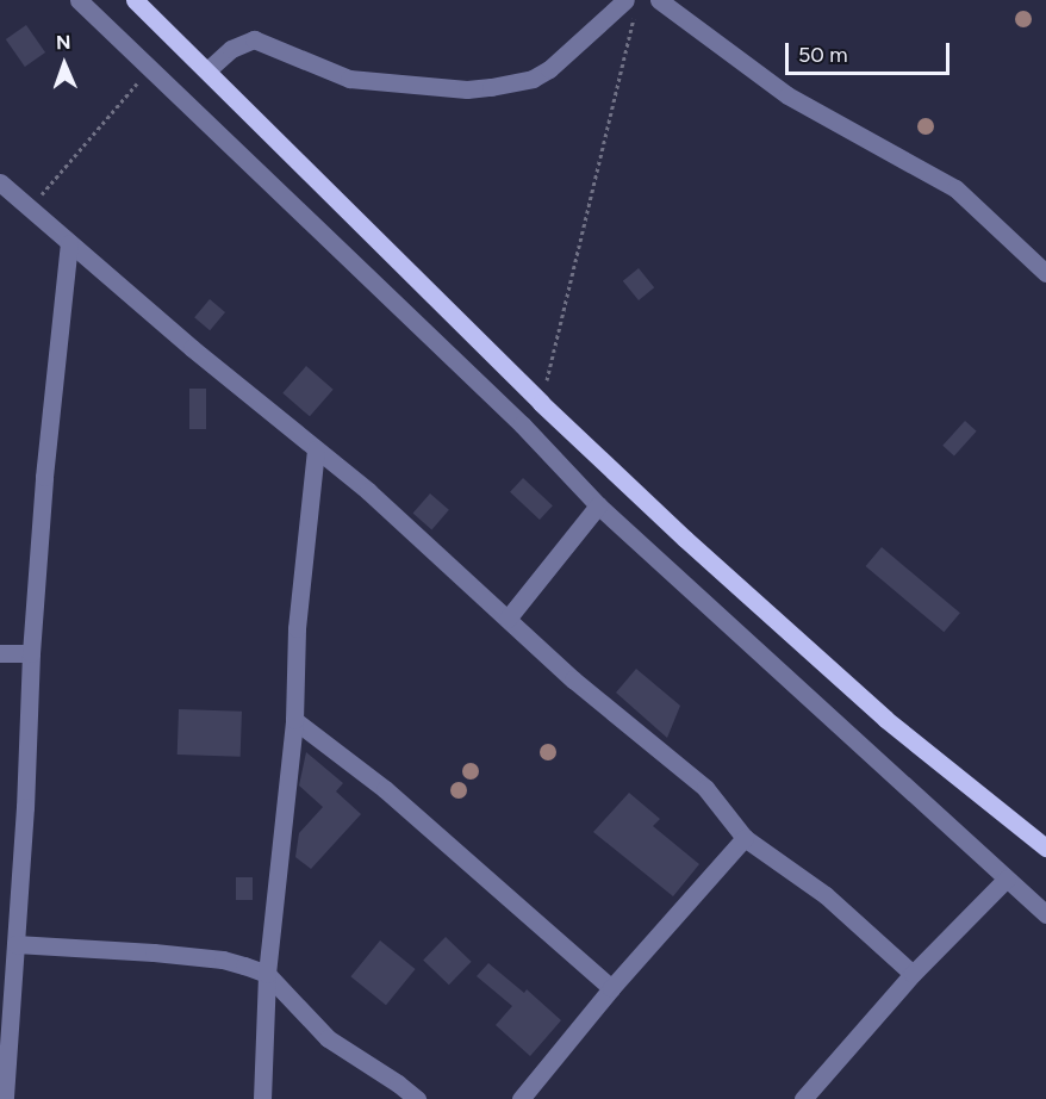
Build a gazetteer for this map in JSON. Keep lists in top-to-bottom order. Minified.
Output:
{"scale_bar":"50 m","north":"top"}
